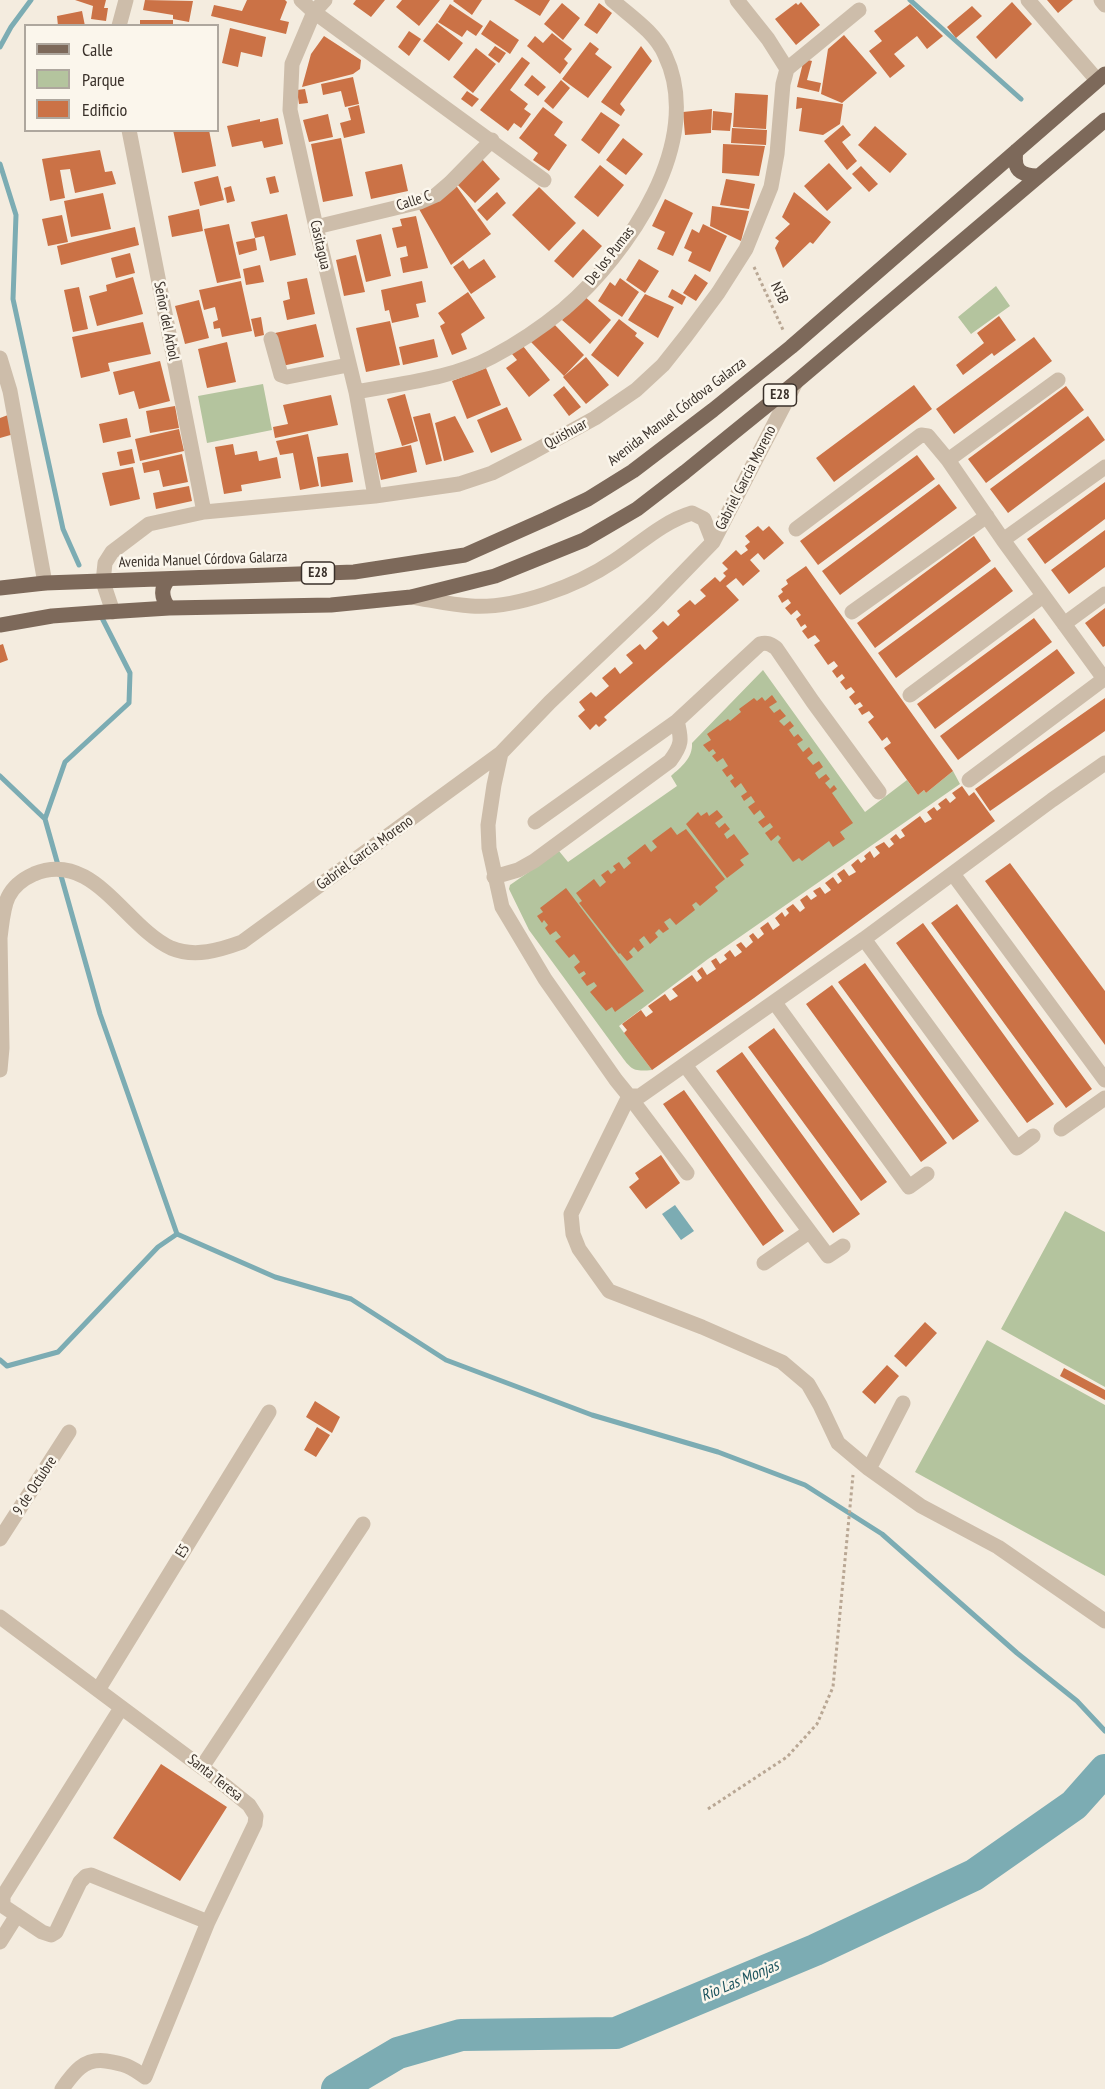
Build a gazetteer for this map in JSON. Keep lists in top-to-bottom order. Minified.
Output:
{"streets":{"main road":["E28","Avenida Manuel Córdova Galarza"],"street":["Calle C","Casitagua","De los Pumas","Señor del Arbol","Quishuar","Gabriel García Moreno","9 de Octubre","E5","Santa Teresa"],"path":["N3B"]},"crossings":[["Calle C","Casitagua"],["Casitagua","De los Pumas"],["Casitagua","Quishuar"],["N3B","Avenida Manuel Córdova Galarza"],["N3B","Quishuar"],["Señor del Arbol","Quishuar"],["E28","Gabriel García Moreno"],["Avenida Manuel Córdova Galarza","Quishuar"],["E5","Santa Teresa"]],"water":["Rio Las Monjas"],"legend":["Calle","Parque","Edificio"]}
